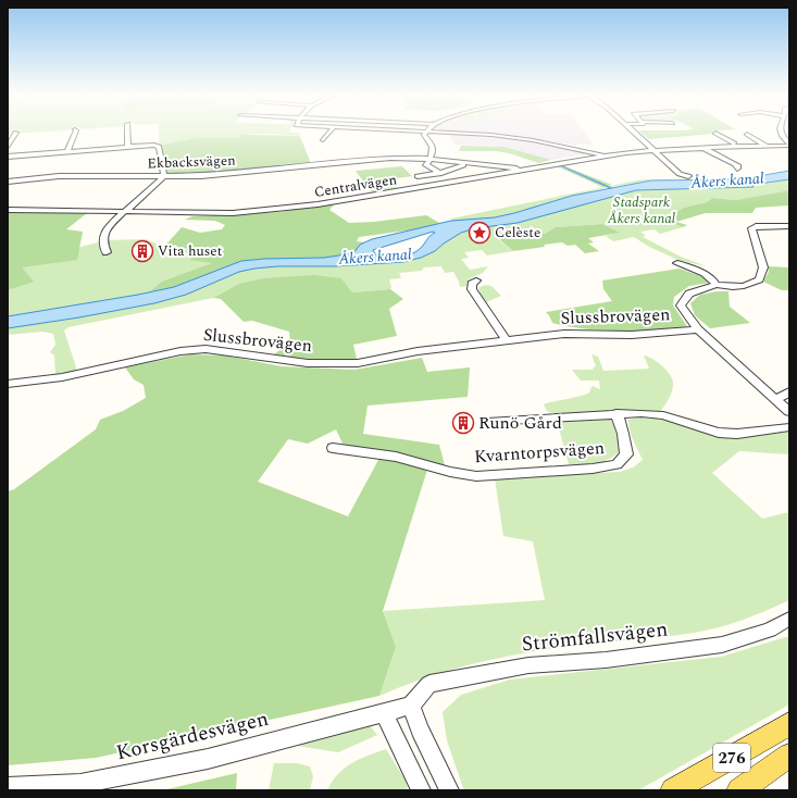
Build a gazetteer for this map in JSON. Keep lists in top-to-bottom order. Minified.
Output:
{"streets":{"main road":["276"],"street":["Ekbacksvägen","Centralvägen","Slussbrovägen","Kvarntorpsvägen","Strömfallsvägen","Korsgärdesvägen"]},"crossings":[["Ekbacksvägen","Centralvägen"]],"water":["Åkers kanal"],"parks":["Stadspark Åkers kanal"],"places":{"place":["Celèste"],"building":["Vita huset","Runö Gård"]}}
